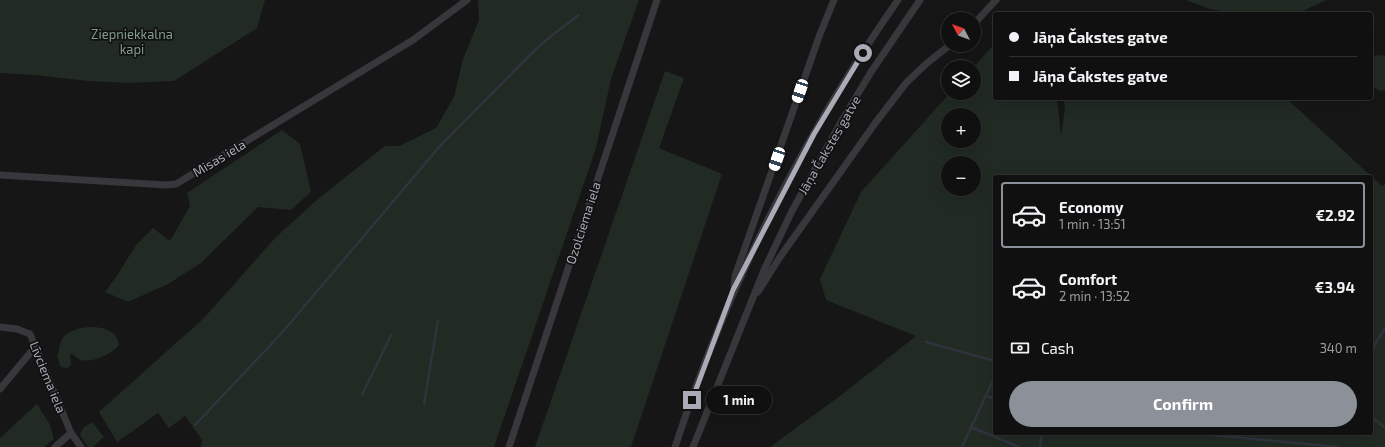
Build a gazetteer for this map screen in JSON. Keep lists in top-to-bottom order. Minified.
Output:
{"streets":{"street":["Jāņa Čakstes gatve","Misas iela","Ozolciema iela","Līvciema iela"]},"parks":["Ziepniekkalna kapi"],"north":"top left","page":{"map_buttons":["+","−"],"banner":["Jāņa Čakstes gatve","Jāņa Čakstes gatve"],"list":[{"name":"Economy","note":"1 min · 13:51","value":"€2.92"},{"name":"Comfort","note":"2 min · 13:52","value":"€3.94"}],"pay":["Cash","340 m"],"buttons":"Confirm","bubble":"1 min"}}
